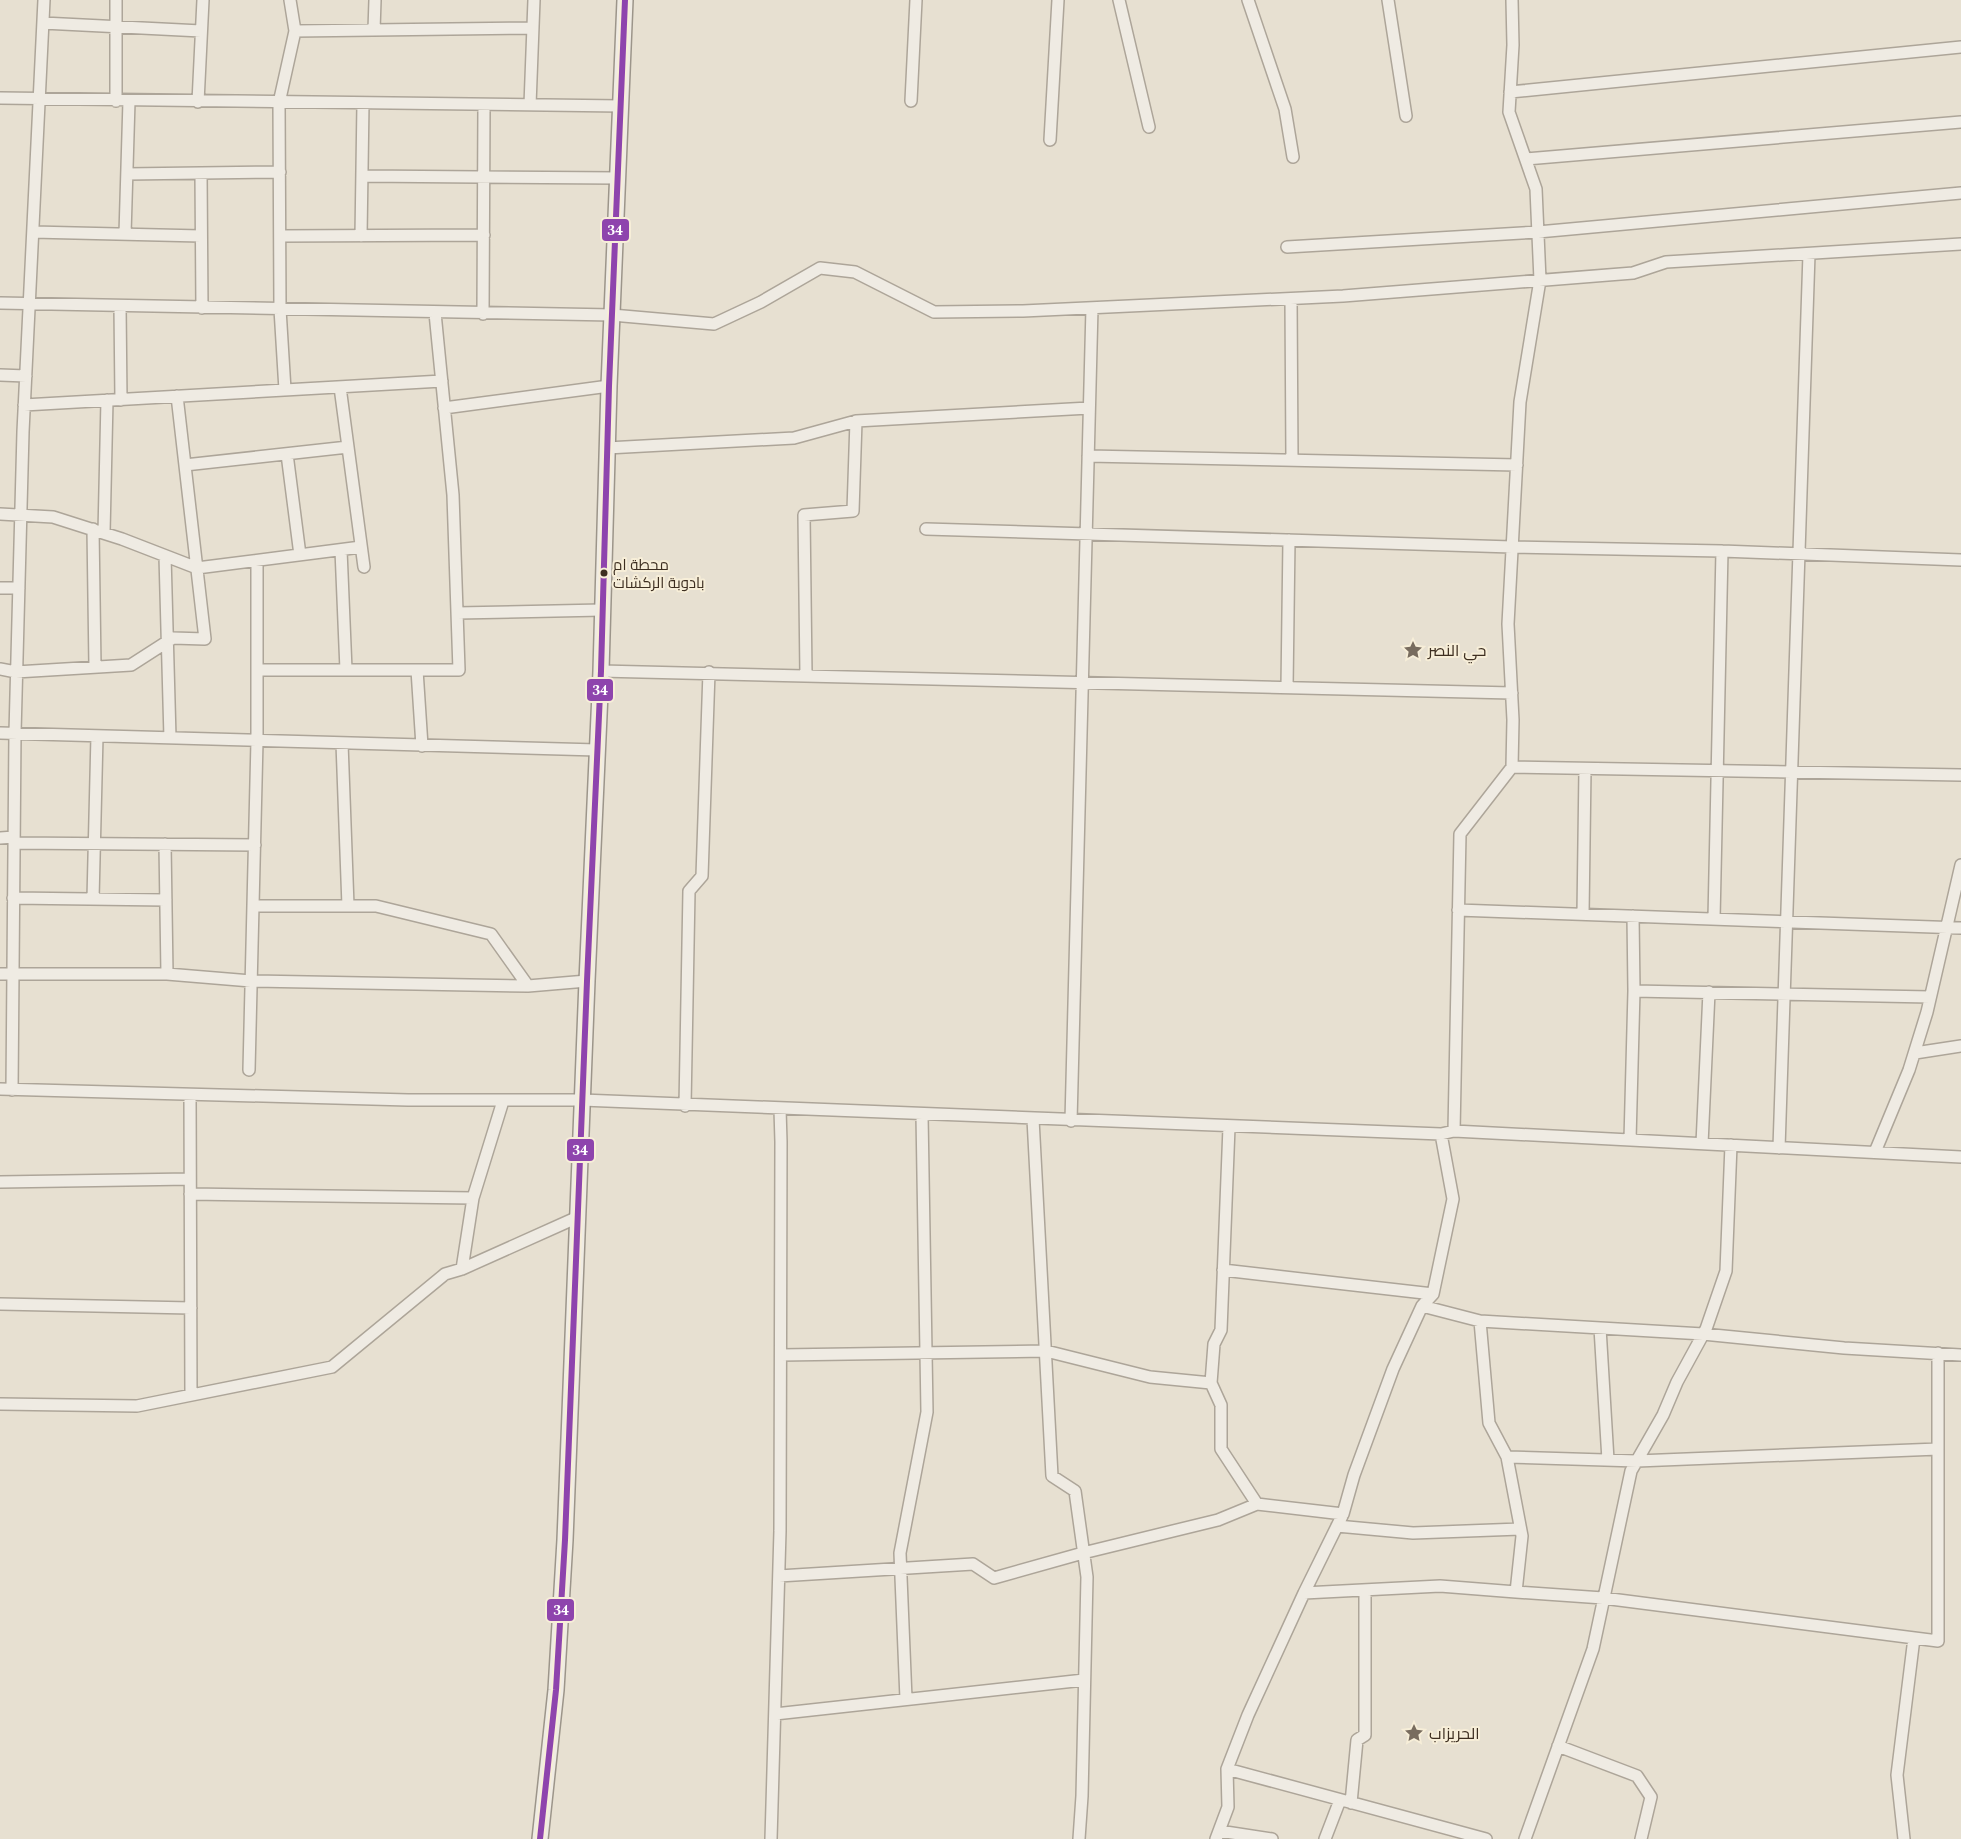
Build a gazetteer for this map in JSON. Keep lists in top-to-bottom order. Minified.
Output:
{"places":{"other":["محطة ام بادوبة الركشات"],"place":["حي النصر","الحريزاب"]},"lines":["transit line 34"]}
